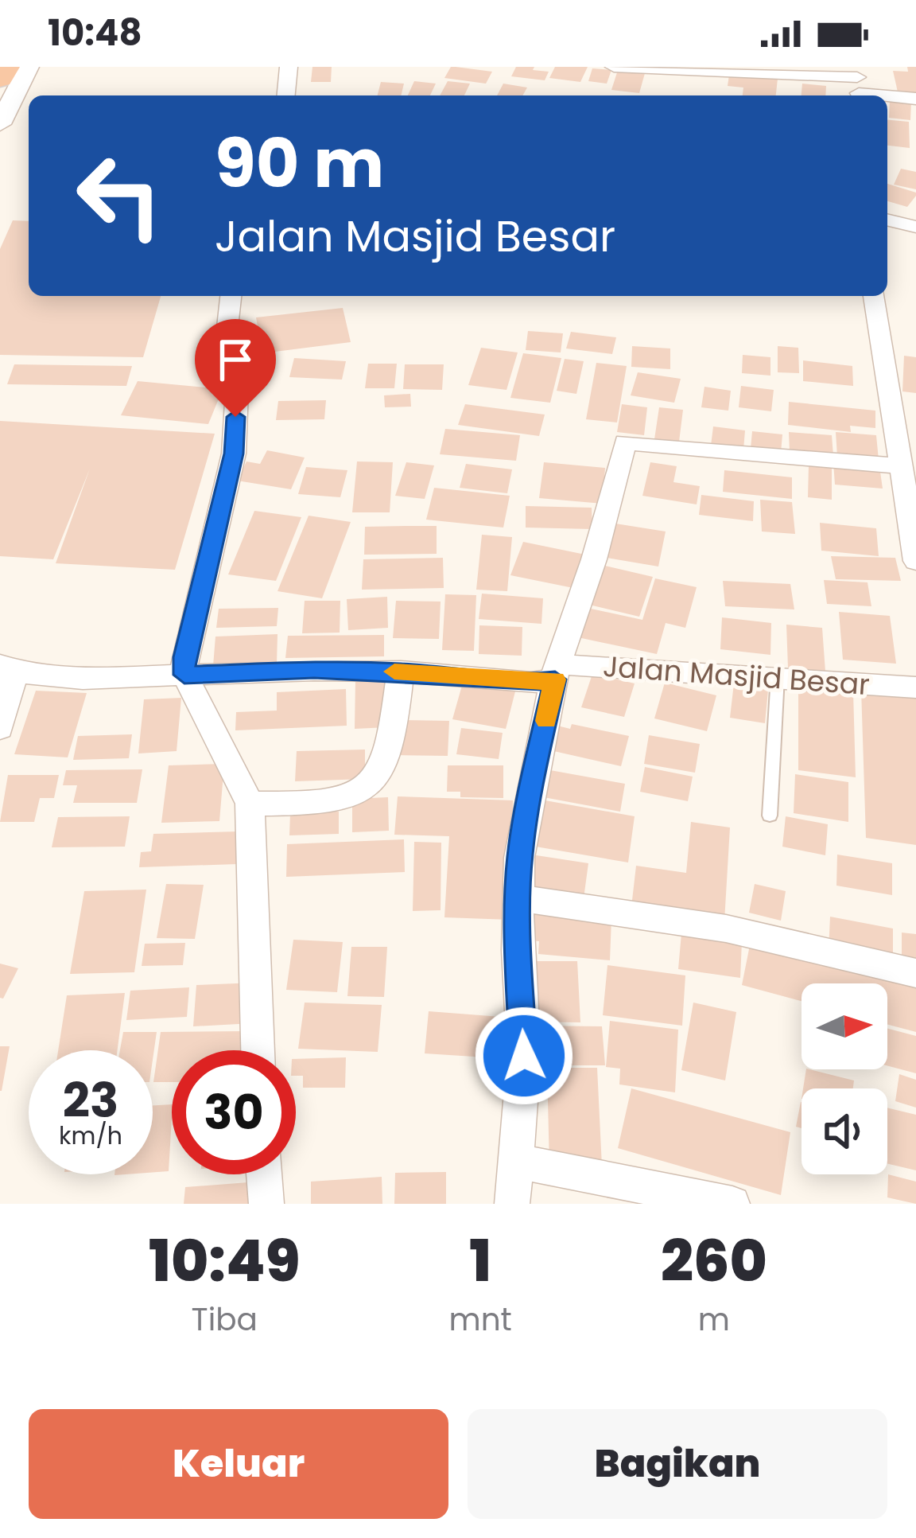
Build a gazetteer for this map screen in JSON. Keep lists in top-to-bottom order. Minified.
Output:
{"streets":{"street":["Jalan Masjid Besar"]},"north":"right","page":{"status":"10:48","turn":["90 m","Jalan Masjid Besar"],"speed":"23 km/h","limit":"30","eta":["10:49","Tiba","1","mnt","260","m"],"buttons":["Keluar","Bagikan"]}}
